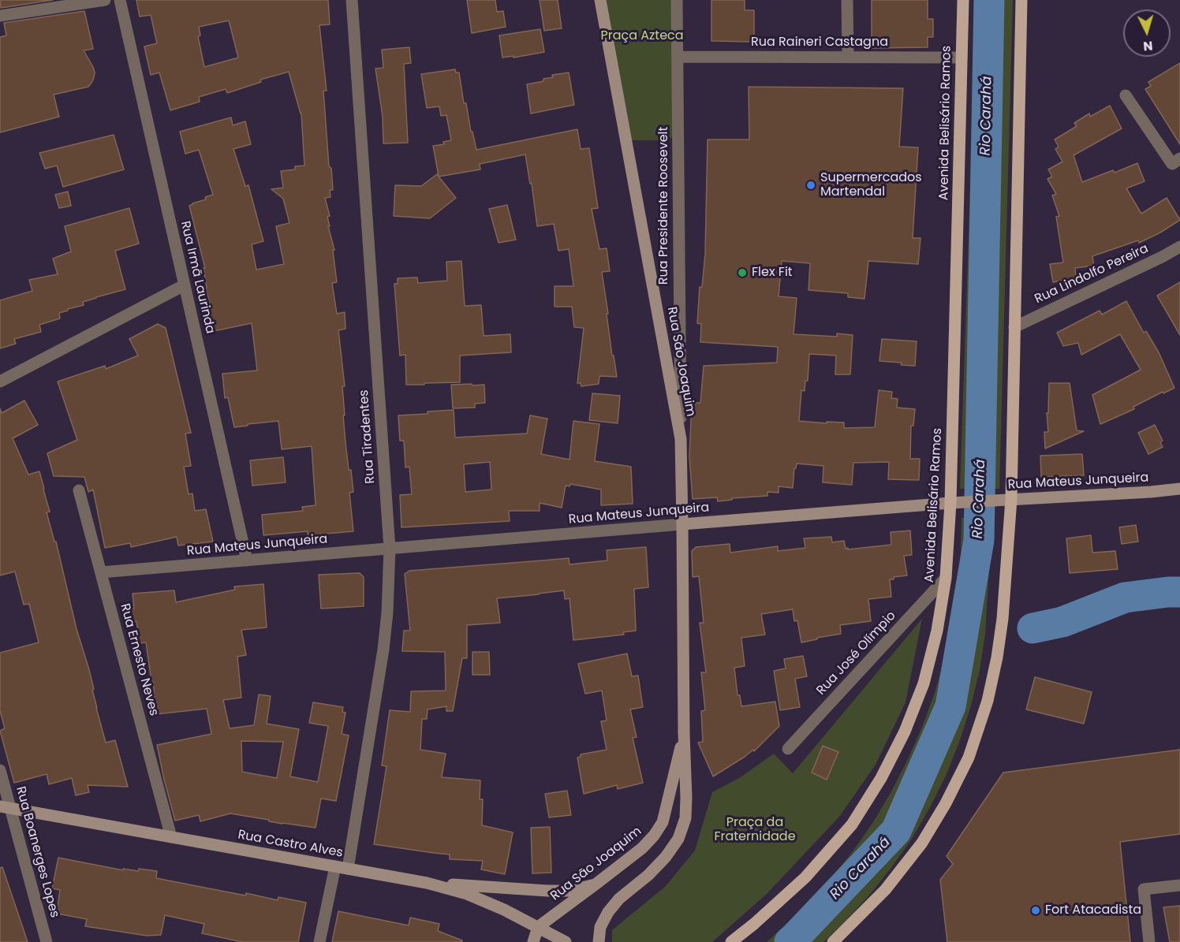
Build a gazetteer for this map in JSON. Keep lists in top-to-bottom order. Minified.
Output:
{"streets":{"main road":["Avenida Belisário Ramos"],"street":["Rua Raineri Castagna","Rua Presidente Roosevelt","Rua Lindolfo Pereira","Rua Irmã Laurinda","Rua São Joaquim","Rua Tiradentes","Rua Mateus Junqueira","Rua José Olímpio","Rua Ernesto Neves","Rua Castro Alves","Rua Boanerges Lopes"]},"crossings":[["Rua Raineri Castagna","Avenida Belisário Ramos"],["Rua Raineri Castagna","Rua Presidente Roosevelt"],["Avenida Belisário Ramos","Rua Mateus Junqueira"],["Avenida Belisário Ramos","Rua José Olímpio"],["Rua Presidente Roosevelt","Rua São Joaquim"],["Rua Irmã Laurinda","Rua Mateus Junqueira"],["Rua São Joaquim","Rua Mateus Junqueira"],["Rua São Joaquim","Rua Castro Alves"],["Rua Tiradentes","Rua Mateus Junqueira"],["Rua Tiradentes","Rua Castro Alves"],["Rua Mateus Junqueira","Rua Ernesto Neves"],["Rua Ernesto Neves","Rua Castro Alves"],["Rua Castro Alves","Rua Boanerges Lopes"]],"water":["Rio Carahá"],"parks":["Praça Azteca","Praça da Fraternidade"],"places":["Supermercados Martendal","Flex Fit","Fort Atacadista"],"north":"bottom"}
